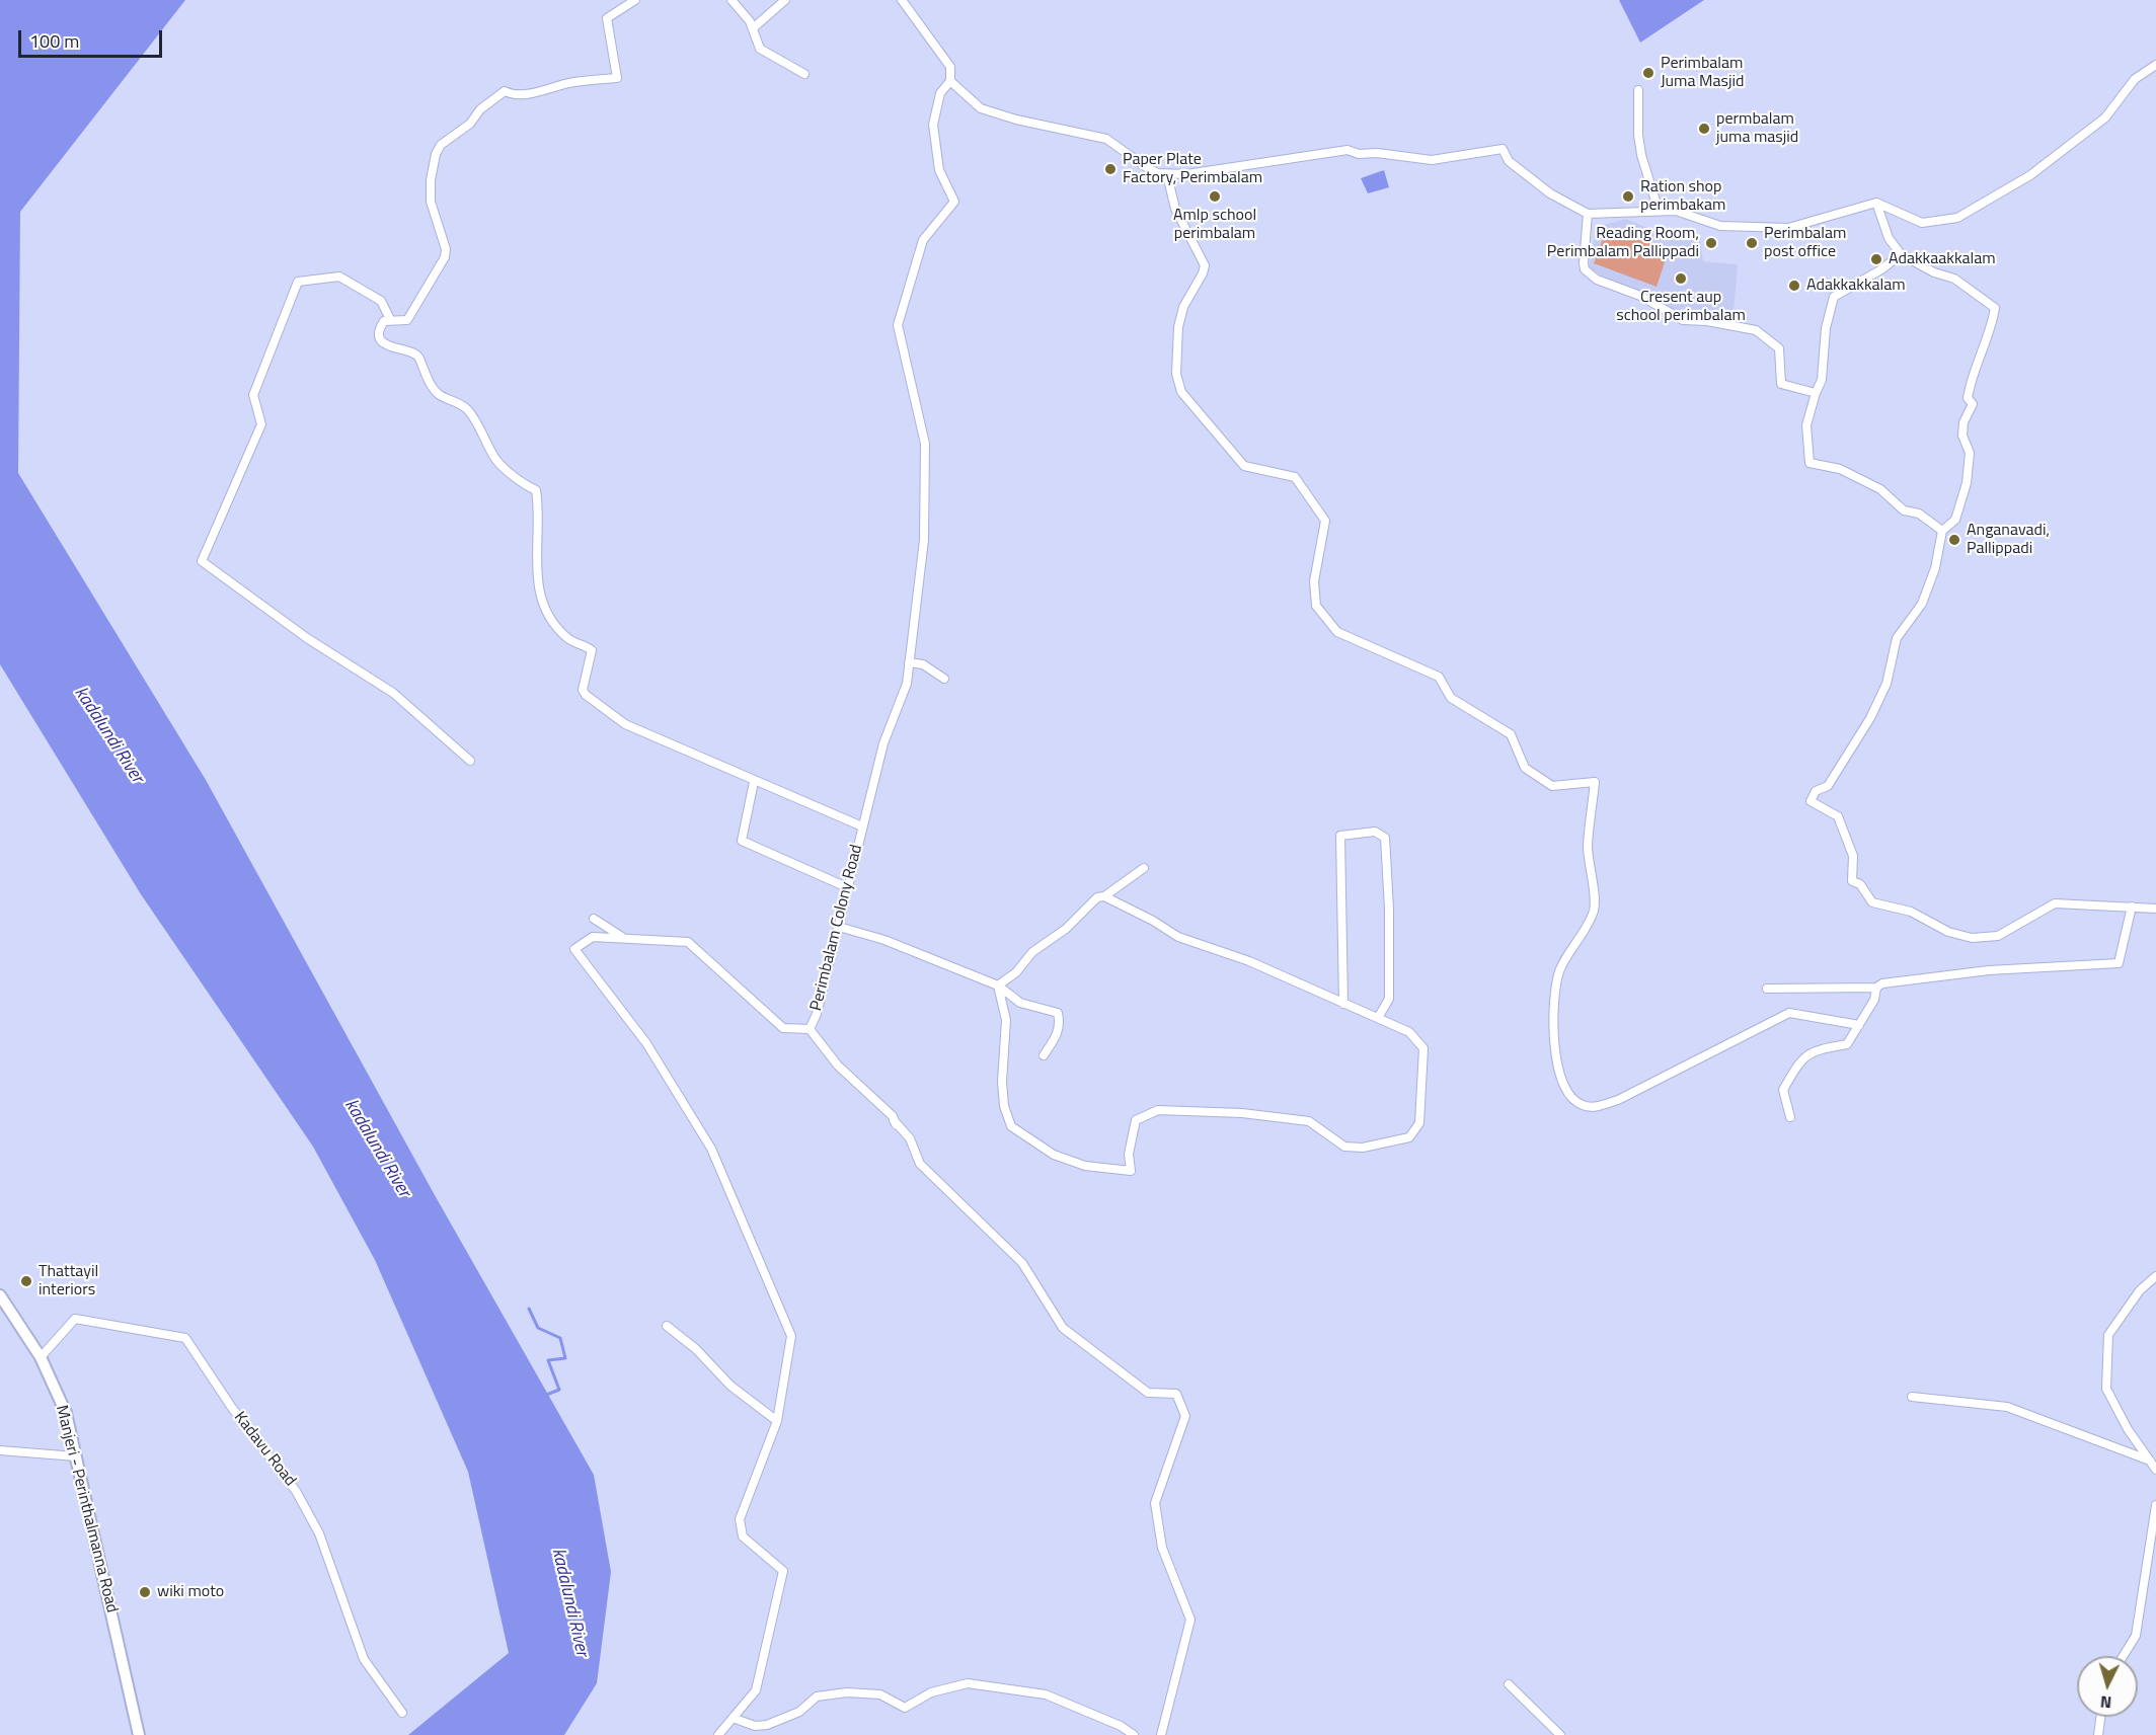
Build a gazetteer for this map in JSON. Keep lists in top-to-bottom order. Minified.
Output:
{"streets":{"main road":["Manjeri - Perinthalmanna Road"],"street":["Perimbalam Colony Road","Kadavu Road"]},"crossings":[["Kadavu Road","Manjeri - Perinthalmanna Road"]],"water":["kadalundi River"],"places":["Perimbalam Juma Masjid","permbalam juma masjid","Paper Plate Factory, Perimbalam","Amlp school perimbalam","Ration shop perimbakam","Reading Room, Perimbalam Pallippadi","Perimbalam post office","Adakkaakkalam","Cresent aup school perimbalam","Adakkakkalam","Anganavadi, Pallippadi","Thattayil interiors","wiki moto"],"scale_bar":"100 m","north":"bottom"}
